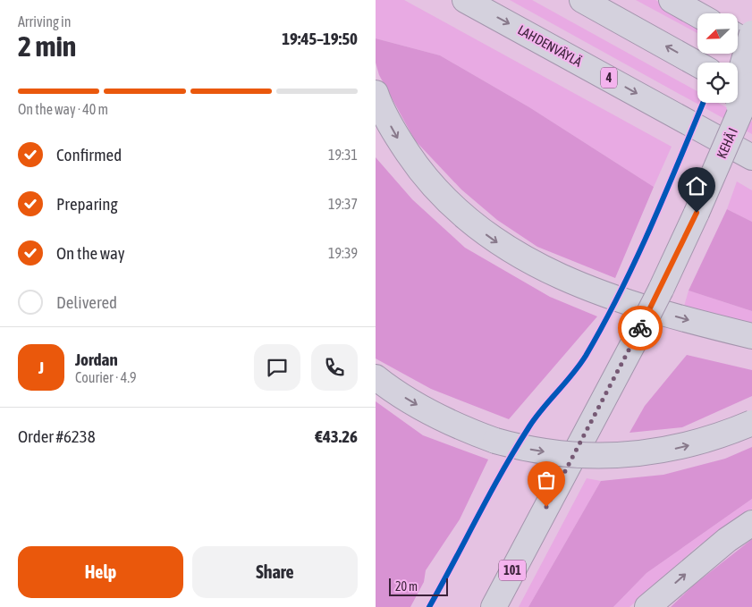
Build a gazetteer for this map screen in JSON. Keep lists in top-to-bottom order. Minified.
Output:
{"streets":{"highway":["LAHDENVÄYLÄ","4","KEHÄ I","101"]},"scale_bar":"20 m","north":"bottom left","page":{"heading":["2 min","Arriving in","19:45–19:50"],"panel":["Jordan","Courier · 4.9","Order #6238","€43.26"],"bar":"On the way · 40 m","list":[["Confirmed","19:31"],["Preparing","19:37"],["On the way","19:39"],"Delivered"],"round":"J","buttons":["Help","Share"],"scale":"20 m"}}
